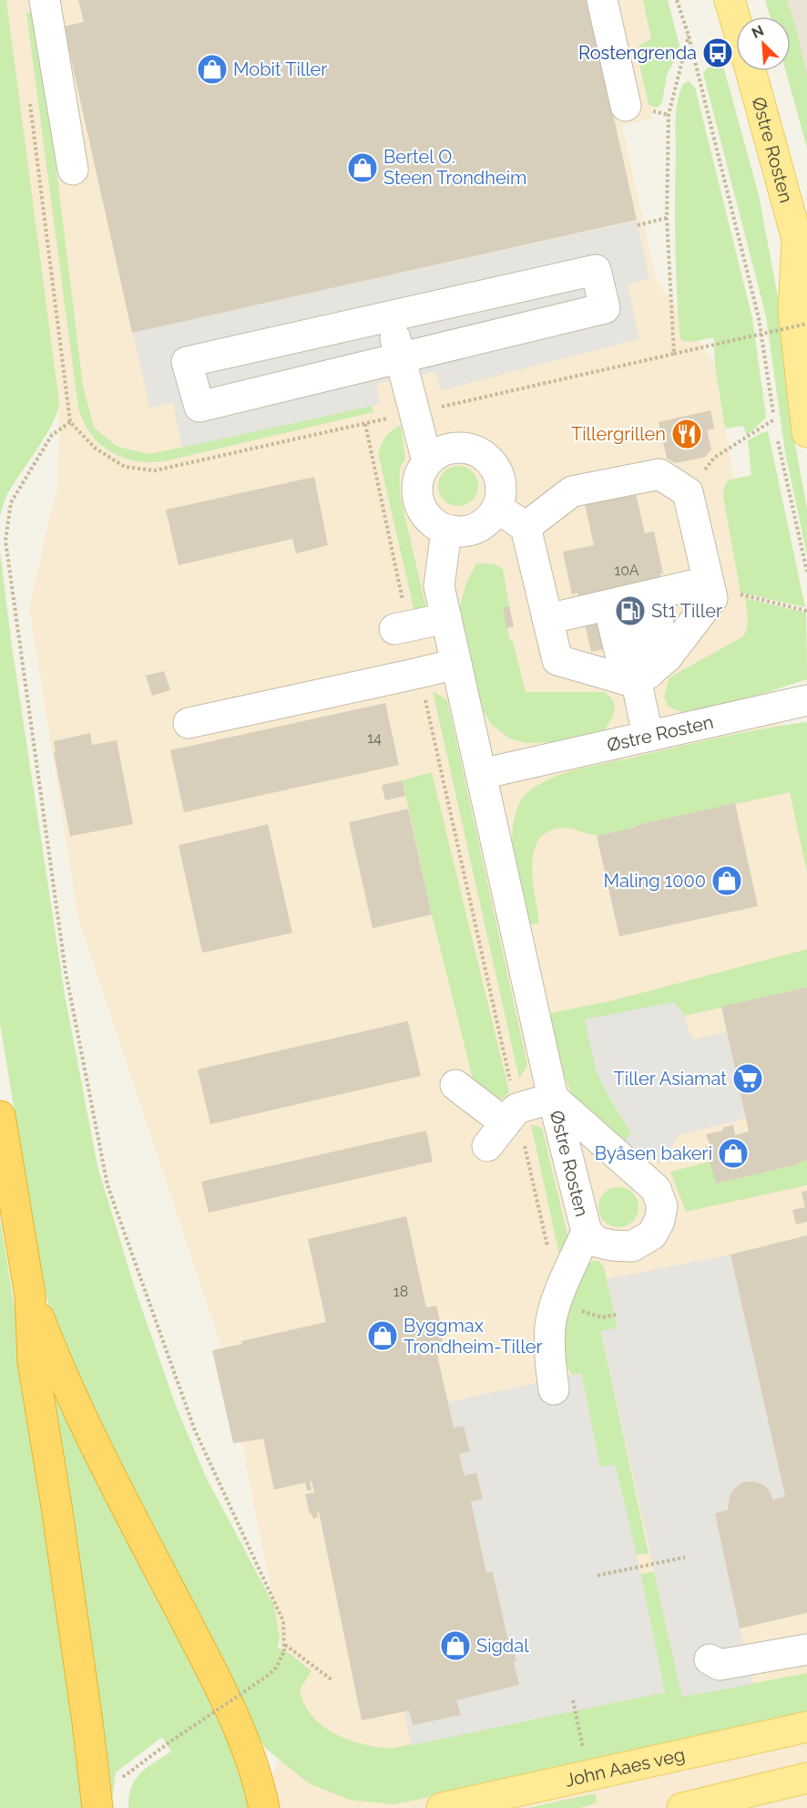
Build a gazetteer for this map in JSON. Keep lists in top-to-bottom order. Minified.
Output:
{"streets":{"main road":["Østre Rosten","John Aaes veg"]},"places":{"bus stop":["Rostengrenda"],"shop":["Mobit Tiller","Bertel O. Steen Trondheim","Maling 1000","Byåsen bakeri","Byggmax Trondheim-Tiller","Sigdal"],"restaurant":["Tillergrillen"],"fuel station":["St1 Tiller"],"supermarket":["Tiller Asiamat"]},"house_numbers":["10A","14","18"],"north":"top left"}
